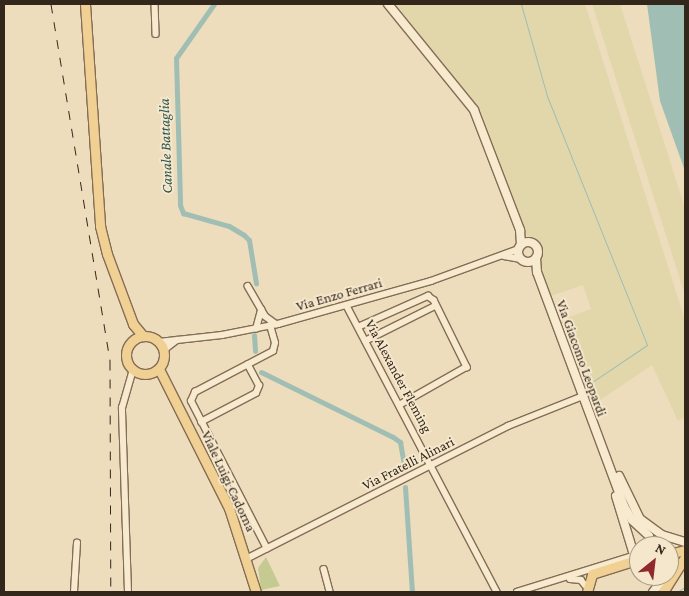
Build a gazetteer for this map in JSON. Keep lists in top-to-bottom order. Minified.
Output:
{"streets":{"main road":["Viale Luigi Cadorna"],"street":["Via Enzo Ferrari","Via Giacomo Leopardi","Via Alexander Fleming","Via Fratelli Alinari"]},"crossings":[["Via Enzo Ferrari","Via Giacomo Leopardi"],["Via Enzo Ferrari","Via Alexander Fleming"],["Via Enzo Ferrari","Viale Luigi Cadorna"],["Via Giacomo Leopardi","Via Fratelli Alinari"],["Via Alexander Fleming","Via Fratelli Alinari"],["Via Fratelli Alinari","Viale Luigi Cadorna"]],"water":["Canale Battaglia"],"north":"top right"}
